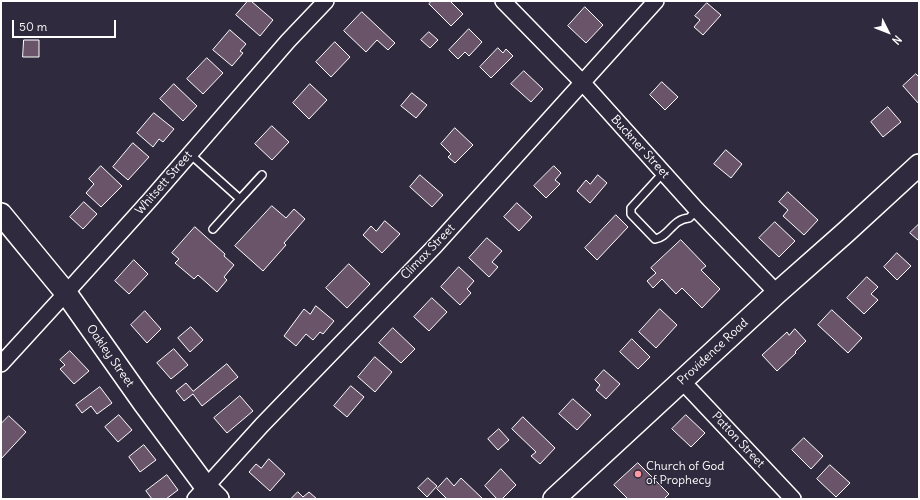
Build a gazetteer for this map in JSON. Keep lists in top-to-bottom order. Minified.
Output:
{"streets":{"street":["Buckner Street","Whitsett Street","Climax Street","Providence Road","Oakley Street","Patton Street"]},"crossings":[["Buckner Street","Climax Street"],["Buckner Street","Providence Road"],["Whitsett Street","Oakley Street"],["Climax Street","Oakley Street"],["Providence Road","Patton Street"]],"places":["Church of God of Prophecy"],"scale_bar":"50 m","north":"bottom right"}
